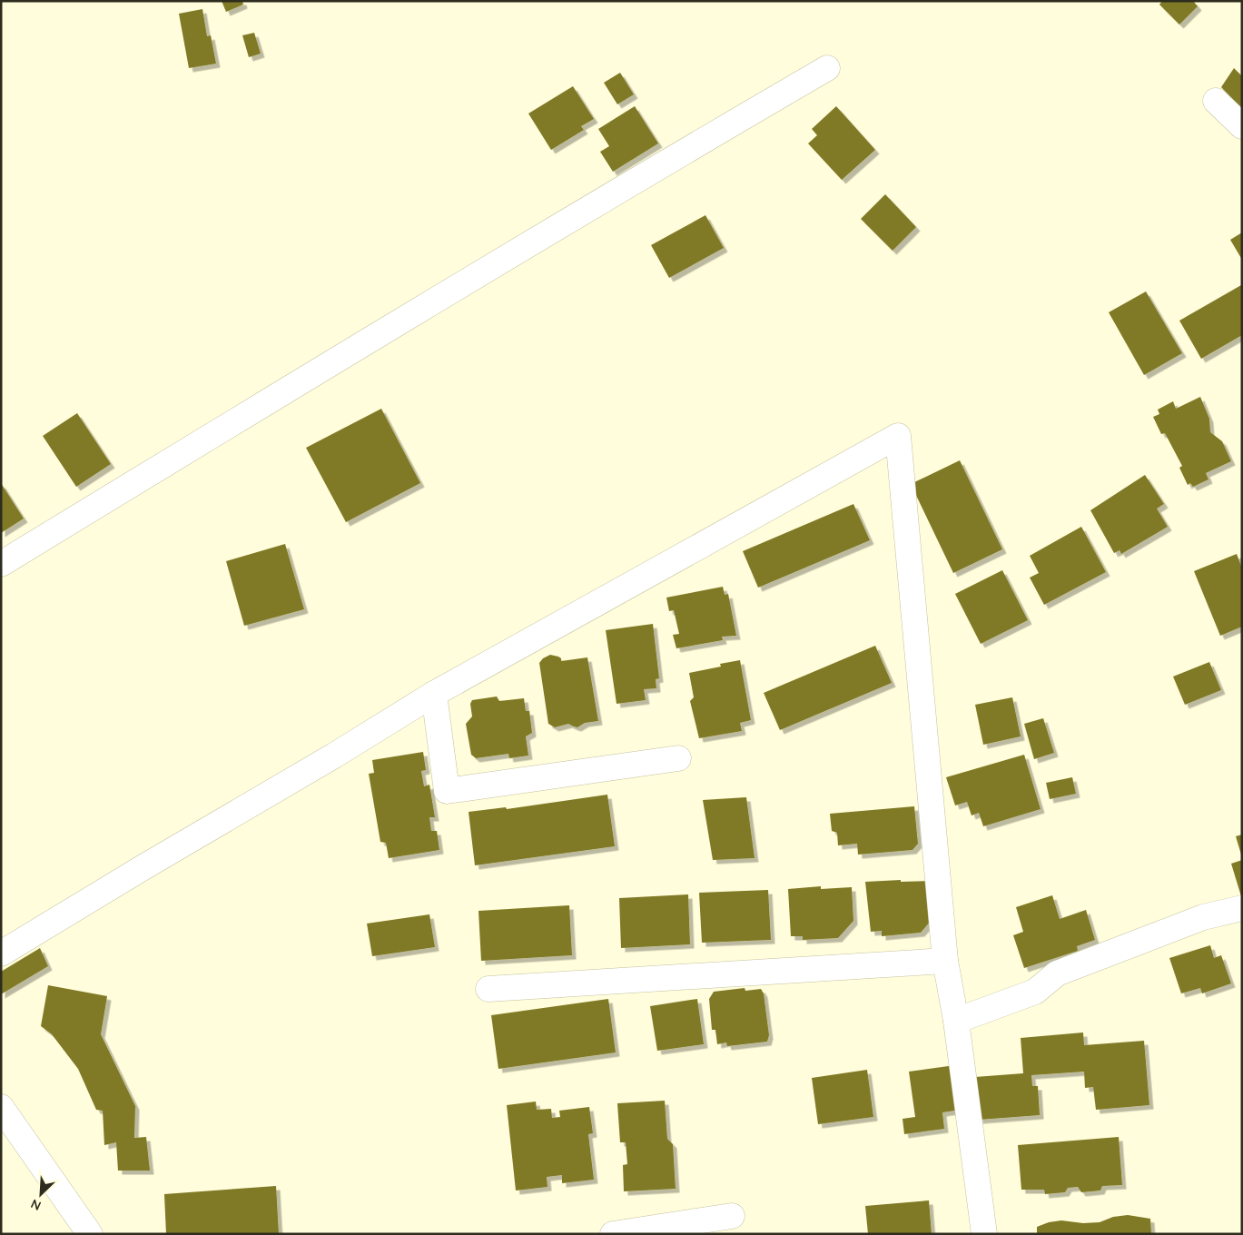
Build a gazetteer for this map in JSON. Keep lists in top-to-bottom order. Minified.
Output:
{"north":"bottom left"}
